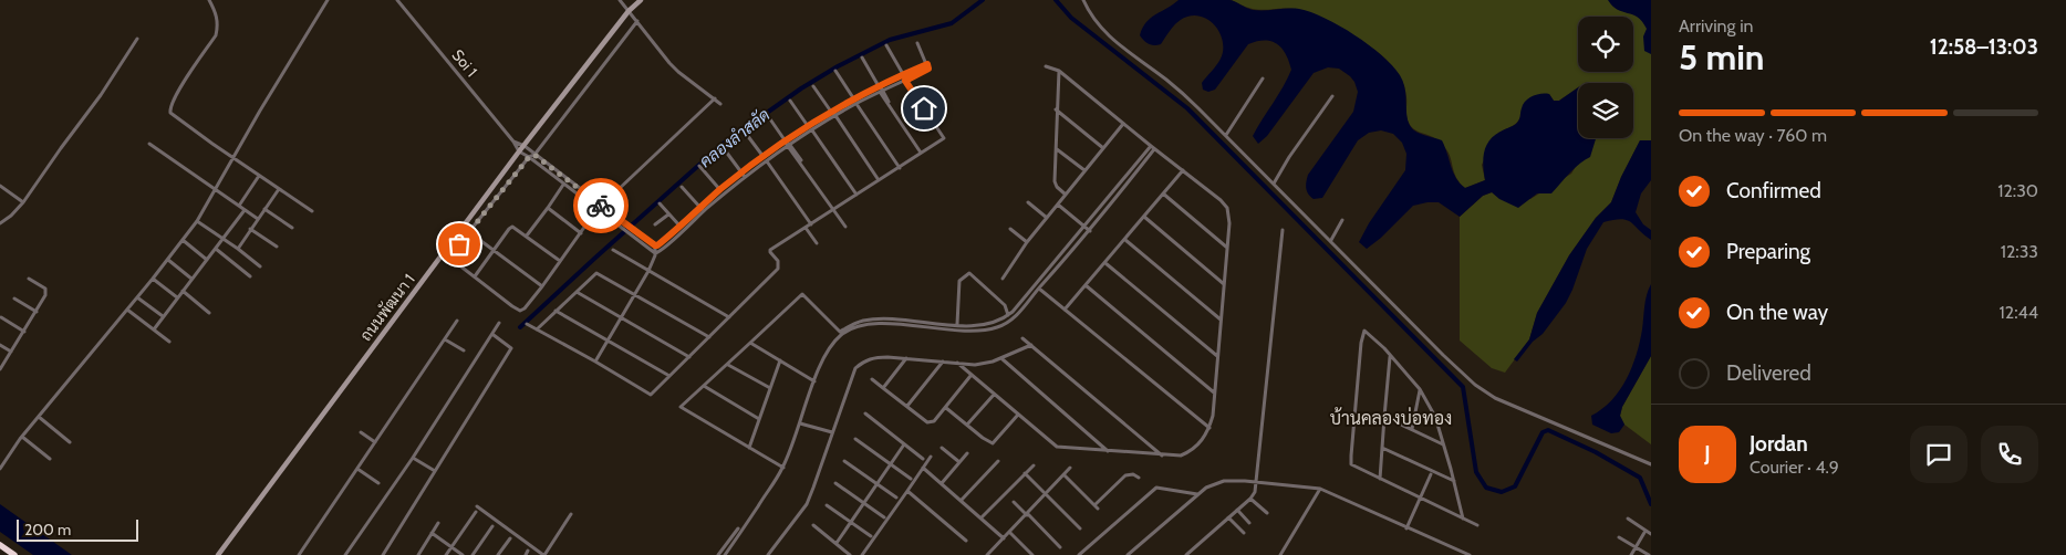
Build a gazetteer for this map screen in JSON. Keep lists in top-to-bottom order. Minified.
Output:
{"streets":{"main road":["ถนนพัฒนา 1"],"street":["Soi 1"]},"crossings":[["Soi 1","ถนนพัฒนา 1"]],"districts":["บ้านคลองบ่อทอง"],"water":["คลองลำสลัด"],"scale_bar":"200 m","page":{"heading":["5 min","Arriving in","12:58–13:03"],"panel":["Jordan","Courier · 4.9"],"bar":"On the way · 760 m","list":[["Confirmed","12:30"],["Preparing","12:33"],["On the way","12:44"],"Delivered"],"round":"J","scale":"200 m"}}
